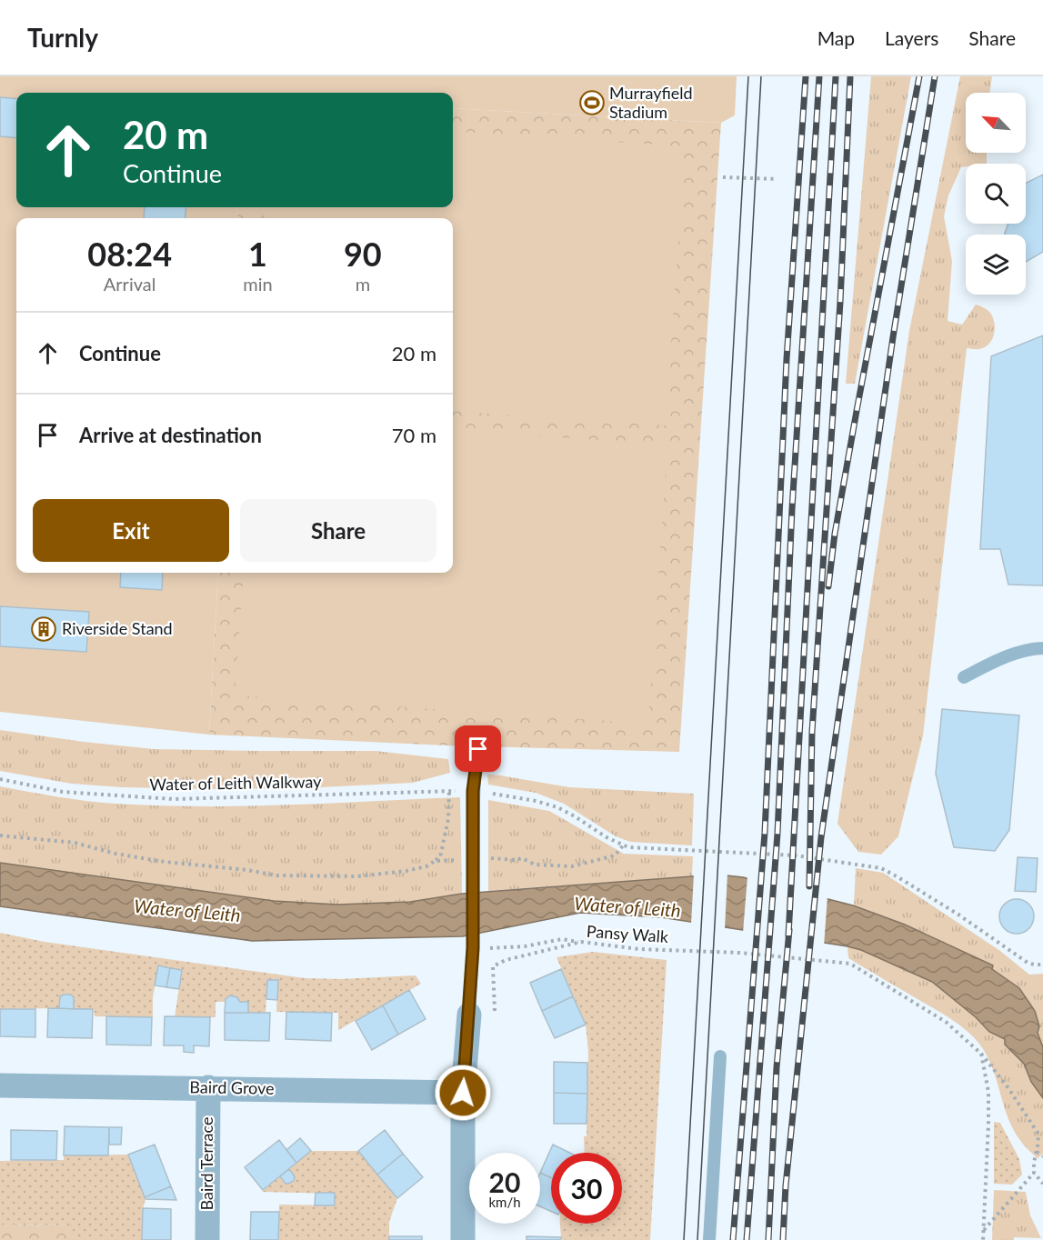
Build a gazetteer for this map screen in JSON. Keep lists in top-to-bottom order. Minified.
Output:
{"streets":{"street":["Baird Grove","Baird Terrace"],"path":["Water of Leith Walkway","Pansy Walk"]},"crossings":[["Baird Grove","Baird Terrace"]],"water":["Water of Leith"],"places":{"sports":["Murrayfield Stadium"],"building":["Riverside Stand"]},"north":"top left","page":{"header":"Turnly","nav":["Map","Layers","Share"],"turn":["20 m","Continue"],"eta":["08:24","Arrival","1","min","90","m"],"list":[{"name":"Continue","value":"20 m"},{"name":"Arrive at destination","value":"70 m"}],"buttons":["Exit","Share"],"speed":"20 km/h","limit":"30"}}
